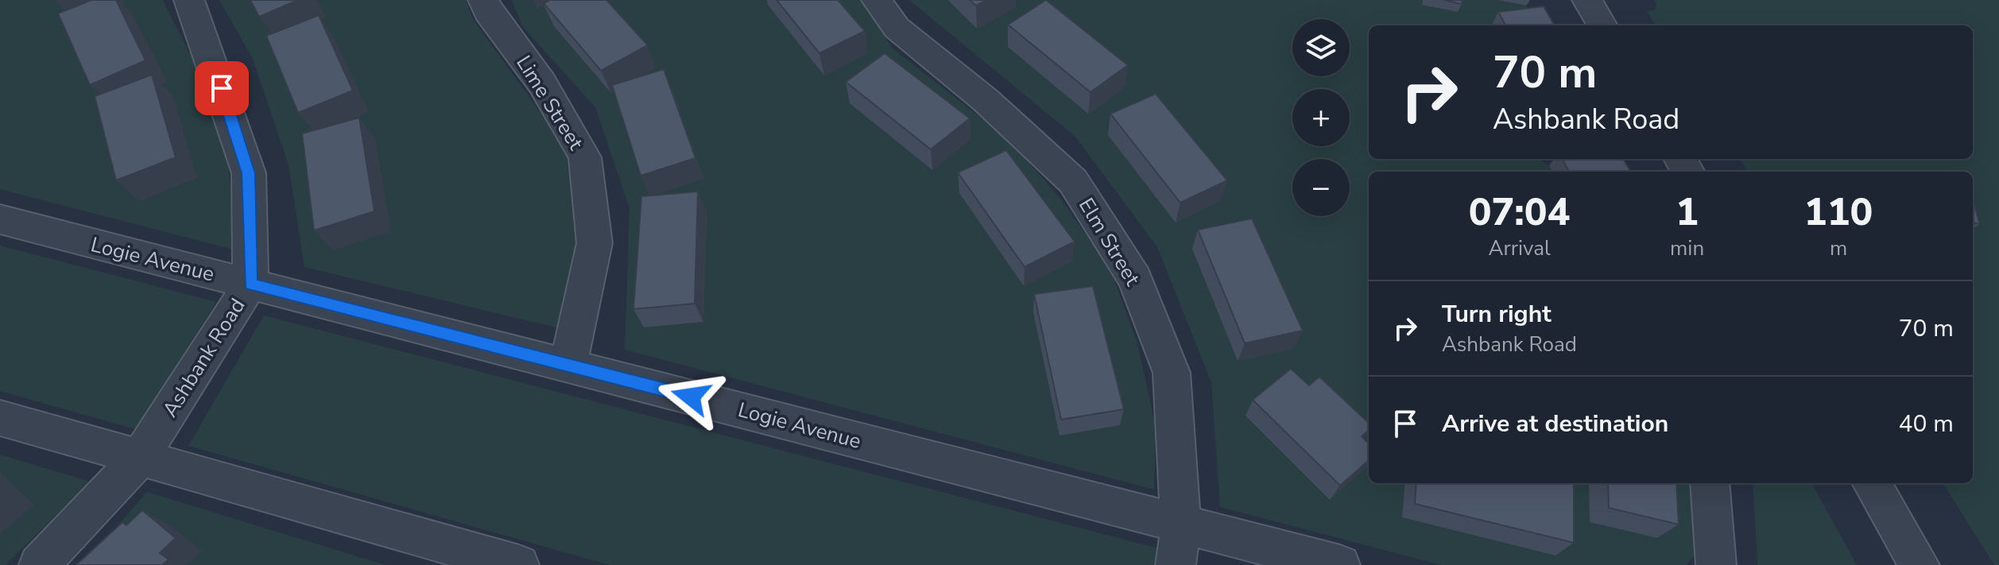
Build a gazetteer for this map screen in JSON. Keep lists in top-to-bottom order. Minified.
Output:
{"streets":{"street":["Lime Street","Elm Street","Logie Avenue","Ashbank Road"]},"crossings":[["Lime Street","Logie Avenue"],["Elm Street","Logie Avenue"],["Logie Avenue","Ashbank Road"]],"page":{"map_buttons":["+","−"],"turn":["70 m","Ashbank Road"],"eta":["07:04","Arrival","1","min","110","m"],"list":[{"name":"Turn right","note":"Ashbank Road","value":"70 m"},{"name":"Arrive at destination","value":"40 m"}]}}
